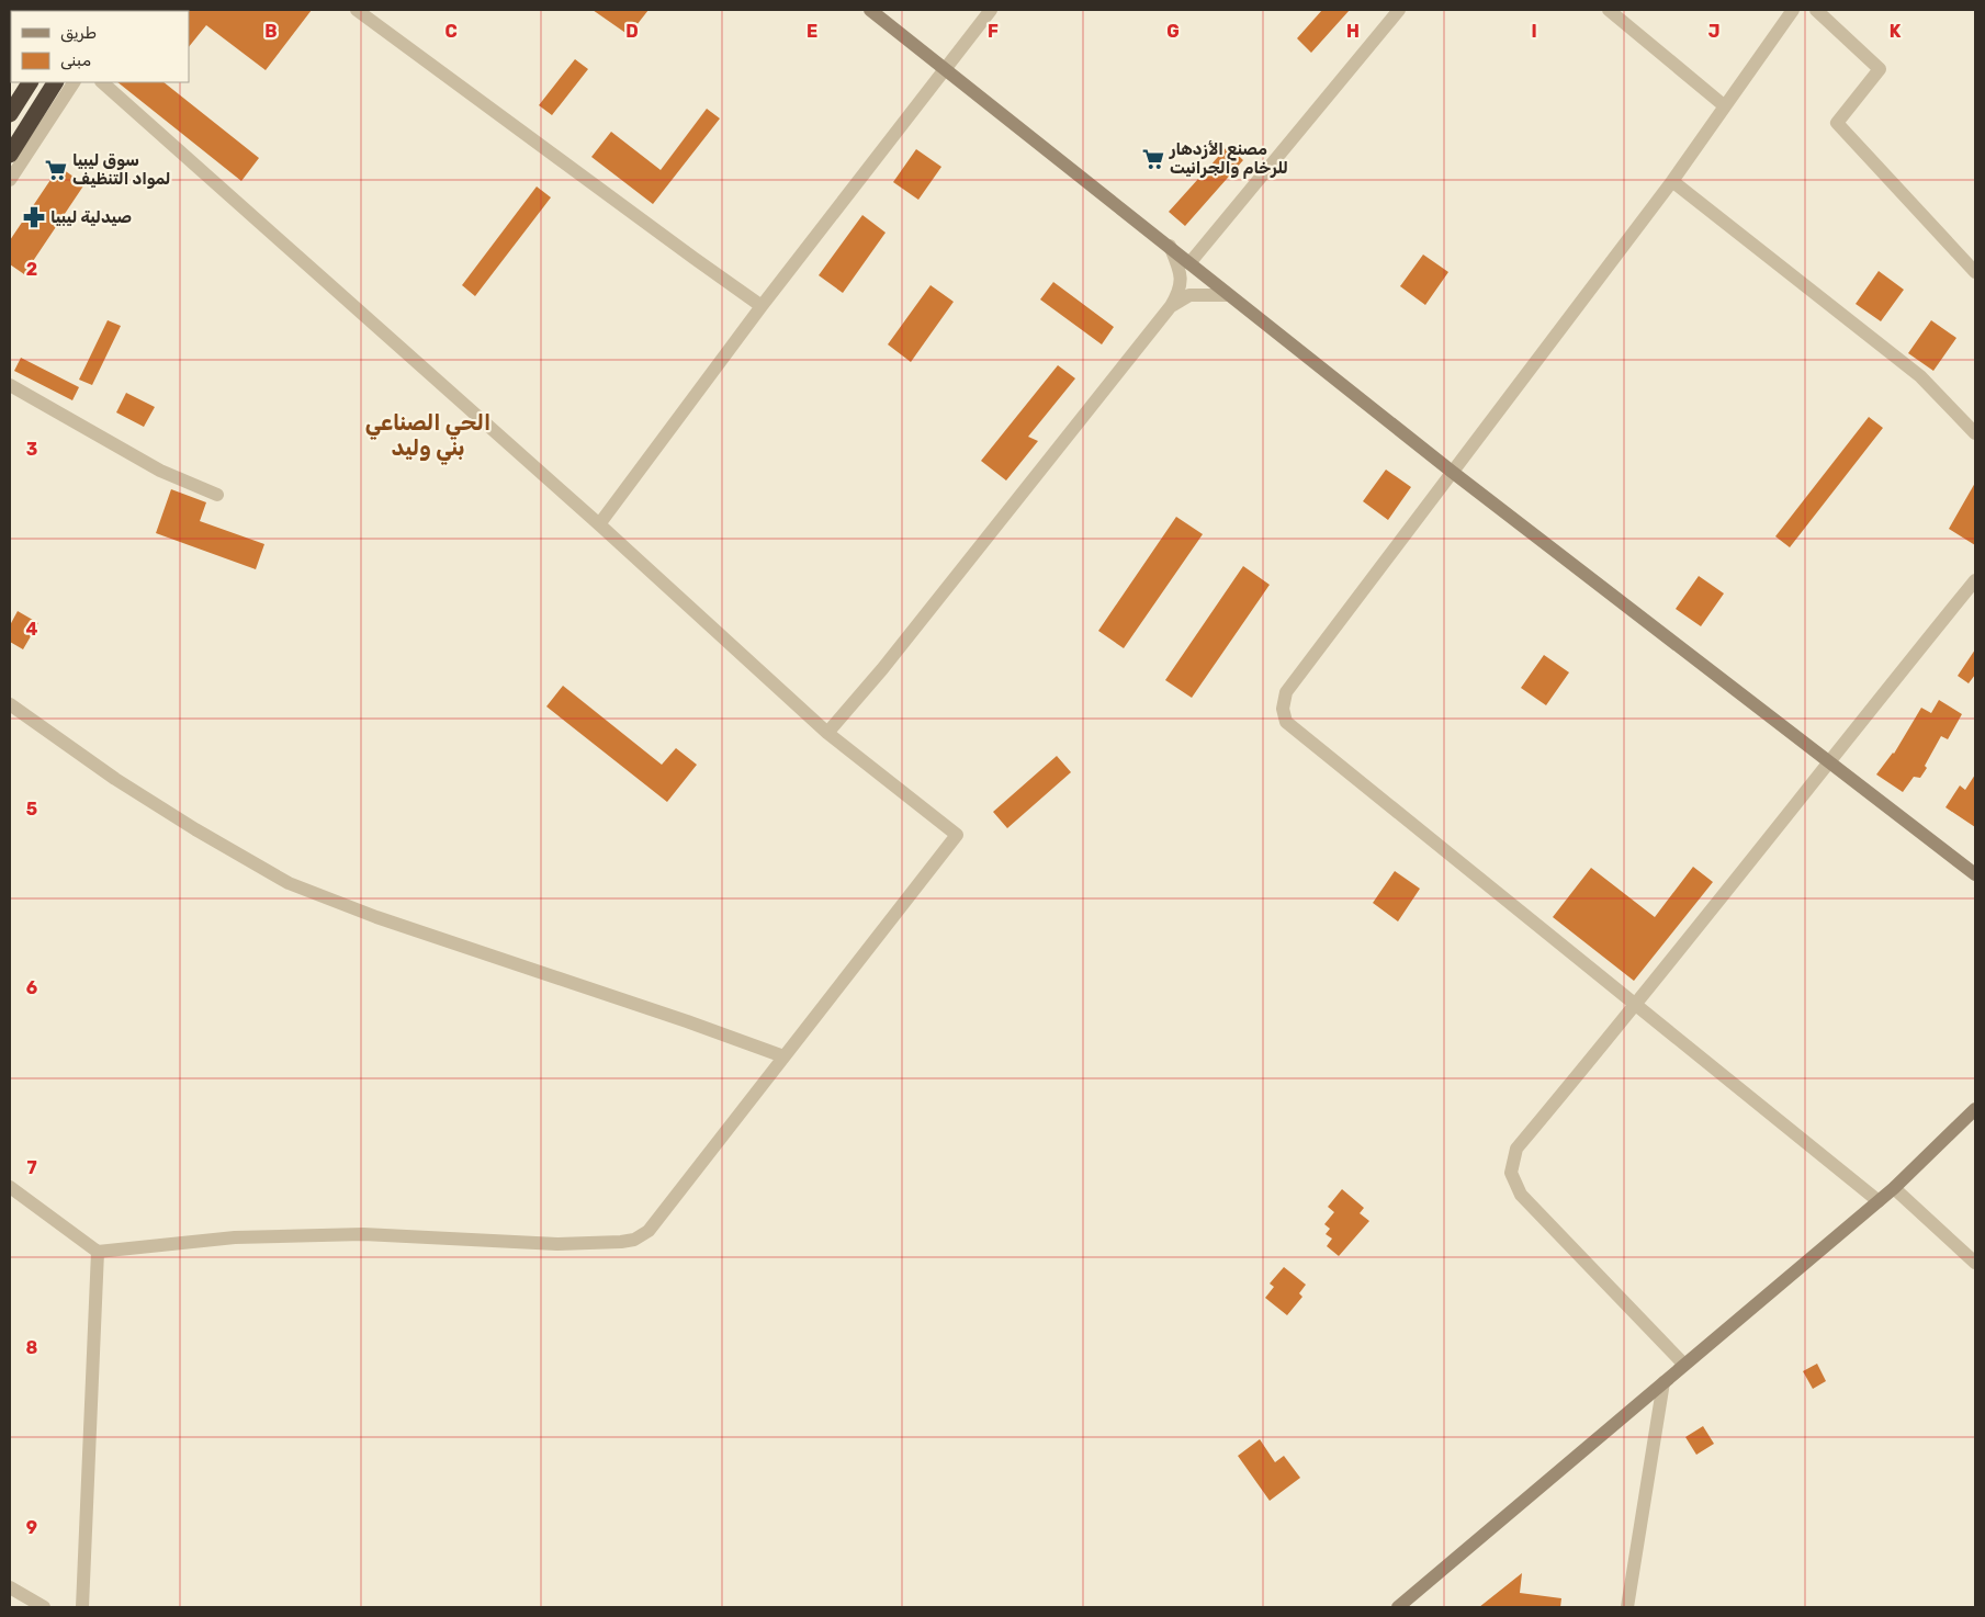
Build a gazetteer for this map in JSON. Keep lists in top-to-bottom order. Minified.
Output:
{"districts":["الحي الصناعي بني وليد"],"places":{"supermarket":["مصنع الأزدهار للرخام والجرانيت","سوق ليبيا لمواد التنظيف"],"pharmacy":["صيدلية ليبيا"]},"legend":["طريق","مبنى"],"grid":{"columns":["B","C","D","E","F","G","H","I","J","K"],"rows":["2","3","4","5","6","7","8","9"]}}
